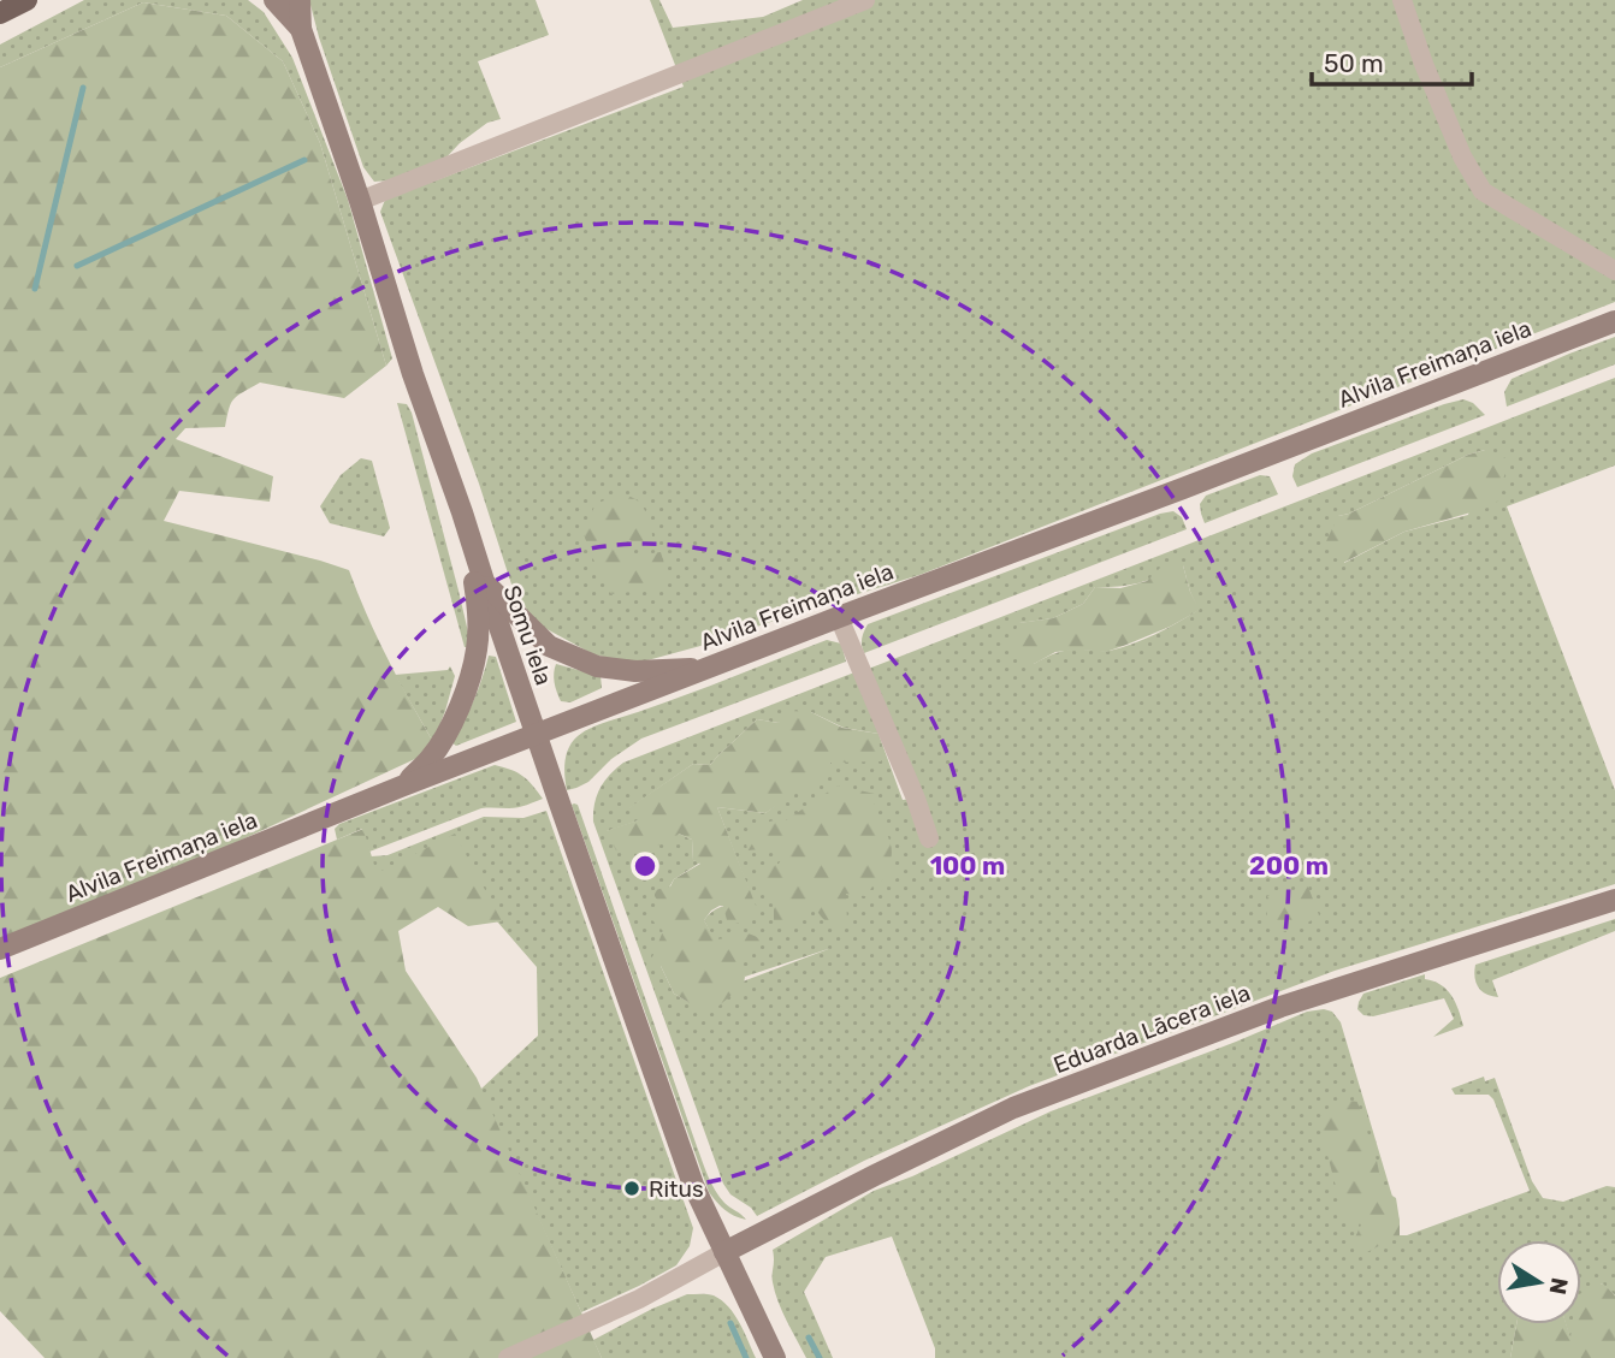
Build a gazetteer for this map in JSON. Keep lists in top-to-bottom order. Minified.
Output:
{"streets":{"street":["Alvila Freimaņa iela","Somu iela","Eduarda Lācera iela"]},"crossings":[["Alvila Freimaņa iela","Somu iela"],["Somu iela","Eduarda Lācera iela"]],"places":["Ritus"],"scale_bar":"50 m","north":"right","rings":["100 m","200 m"]}
